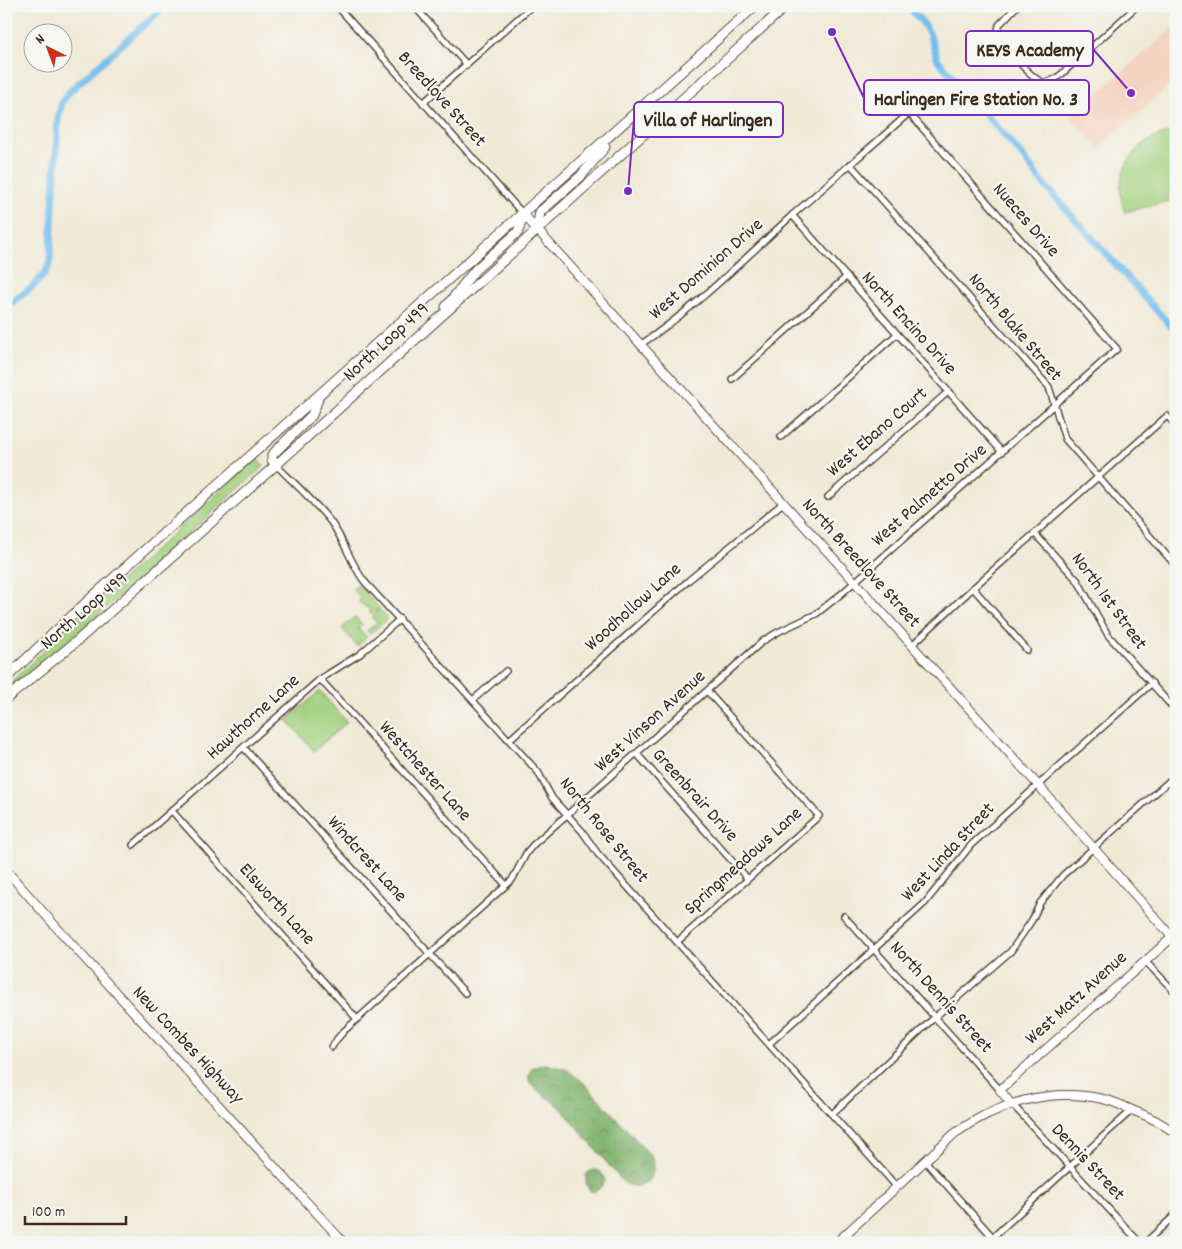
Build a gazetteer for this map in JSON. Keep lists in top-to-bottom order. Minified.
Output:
{"streets":{"main road":["North Loop 499"],"street":["Breedlove Street","Nueces Drive","West Dominion Drive","North Encino Drive","North Blake Street","West Ebano Court","West Palmetto Drive","North Breedlove Street","North 1st Street","Woodhollow Lane","Hawthorne Lane","West Vinson Avenue","Westchester Lane","Greenbrair Drive","North Rose Street","West Linda Street","Windcrest Lane","Springmeadows Lane","Elsworth Lane","North Dennis Street","West Matz Avenue","New Combes Highway","Dennis Street"]},"crossings":[["Breedlove Street","North Loop 499"],["Breedlove Street","North Breedlove Street"],["Nueces Drive","West Dominion Drive"],["Nueces Drive","West Palmetto Drive"],["West Dominion Drive","North Encino Drive"],["West Dominion Drive","North Blake Street"],["West Dominion Drive","North Breedlove Street"],["North Encino Drive","West Ebano Court"],["North Encino Drive","West Palmetto Drive"],["North Blake Street","West Palmetto Drive"],["North Loop 499","North Breedlove Street"],["North Loop 499","North Rose Street"],["West Palmetto Drive","North Breedlove Street"],["West Palmetto Drive","West Vinson Avenue"],["North Breedlove Street","Woodhollow Lane"],["North Breedlove Street","West Vinson Avenue"],["North Breedlove Street","West Linda Street"],["North Breedlove Street","West Matz Avenue"],["North 1st Street","West Linda Street"],["Woodhollow Lane","North Rose Street"],["Hawthorne Lane","Westchester Lane"],["Hawthorne Lane","North Rose Street"],["Hawthorne Lane","Windcrest Lane"],["Hawthorne Lane","Elsworth Lane"],["West Vinson Avenue","Westchester Lane"],["West Vinson Avenue","Greenbrair Drive"],["West Vinson Avenue","North Rose Street"],["West Vinson Avenue","Windcrest Lane"],["West Vinson Avenue","Springmeadows Lane"],["West Vinson Avenue","Elsworth Lane"],["Greenbrair Drive","Springmeadows Lane"],["North Rose Street","West Linda Street"],["North Rose Street","Springmeadows Lane"],["West Linda Street","North Dennis Street"],["North Dennis Street","West Matz Avenue"],["North Dennis Street","Dennis Street"]],"places":["Harlingen Fire Station No. 3","KEYS Academy","Villa of Harlingen"],"scale_bar":"100 m","north":"top left"}
